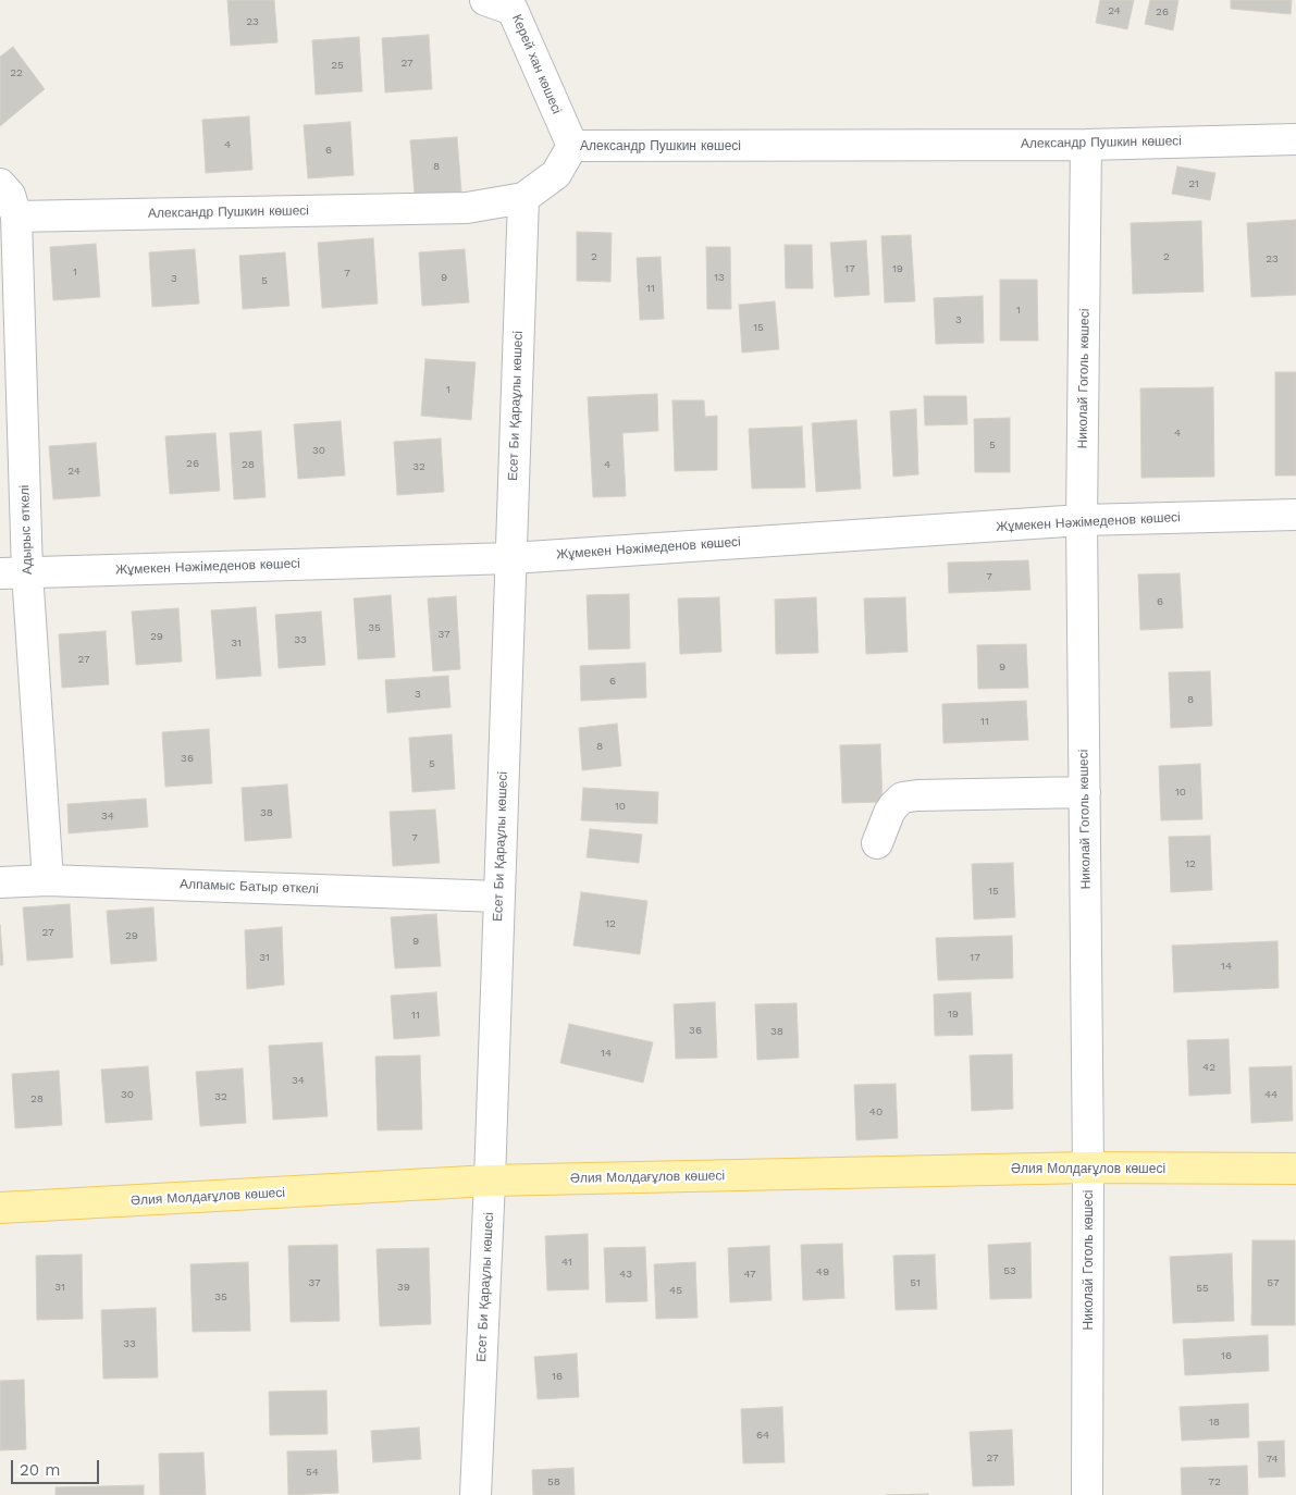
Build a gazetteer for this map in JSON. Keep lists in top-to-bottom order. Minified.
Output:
{"streets":{"main road":["Әлия Молдағұлов көшесі"],"street":["Керей хан көшесі","Александр Пушкин көшесі","Николай Гоголь көшесі","Есет Би Қараұлы көшесі","Жұмекен Нәжімеденов көшесі","Адырыс өткелі","Алпамыс Батыр өткелі"]},"crossings":[["Керей хан көшесі","Александр Пушкин көшесі"],["Александр Пушкин көшесі","Николай Гоголь көшесі"],["Александр Пушкин көшесі","Есет Би Қараұлы көшесі"],["Александр Пушкин көшесі","Адырыс өткелі"],["Николай Гоголь көшесі","Жұмекен Нәжімеденов көшесі"],["Николай Гоголь көшесі","Әлия Молдағұлов көшесі"],["Есет Би Қараұлы көшесі","Жұмекен Нәжімеденов көшесі"],["Есет Би Қараұлы көшесі","Алпамыс Батыр өткелі"],["Есет Би Қараұлы көшесі","Әлия Молдағұлов көшесі"],["Жұмекен Нәжімеденов көшесі","Адырыс өткелі"],["Адырыс өткелі","Алпамыс Батыр өткелі"]],"house_numbers":["24","26","23","27","25","22","4","6","8","21","2","2","23","17","19","1","7","9","13","3","5","11","1","3","15","1","4","5","30","26","28","4","32","24","7","6","35","37","29","33","31","27","9","6","3","8","11","8","36","5","10","10","38","34","7","12","15","12","27","29","9","31","17","14","19","11","36","38","14","42","34","30","44","32","28","40","41","53","49","43","47","37","51","57","31","39","55","45","35","33","16","16","18","64","27","74","54","58","72"],"scale_bar":"20 m"}
